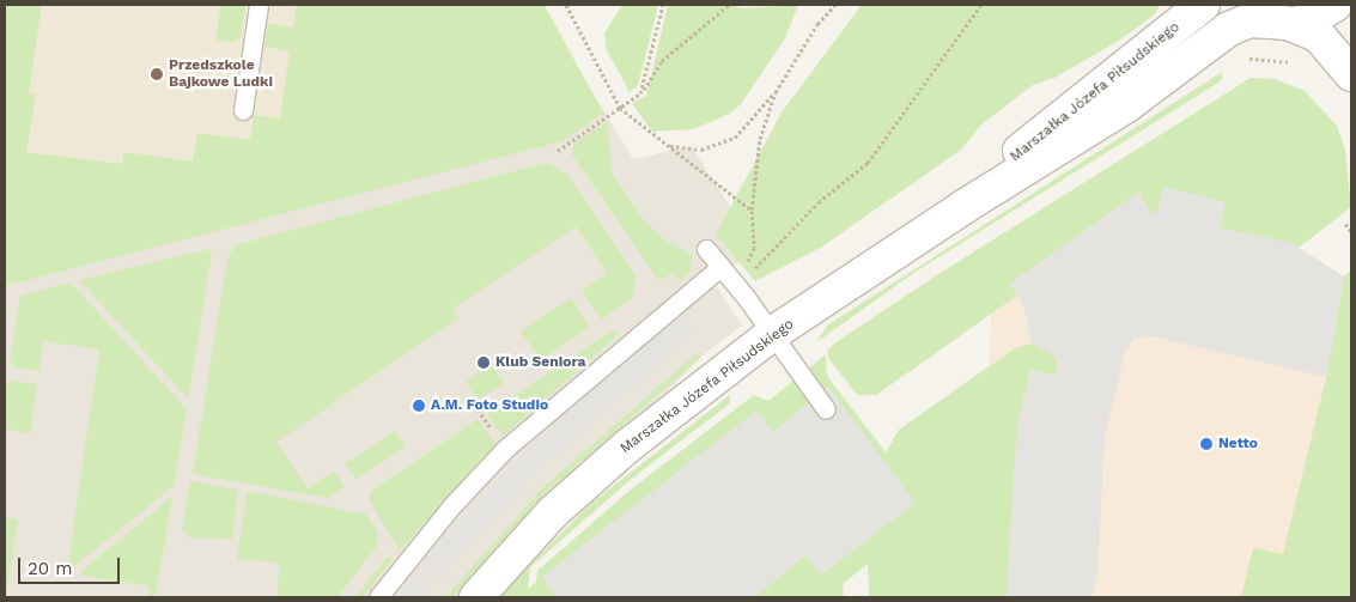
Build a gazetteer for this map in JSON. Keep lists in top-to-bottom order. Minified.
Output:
{"streets":{"street":["Marszałka Józefa Piłsudskiego"]},"places":["Przedszkole Bajkowe Ludki","Klub Seniora","A.M. Foto Studio","Netto"],"scale_bar":"20 m"}
